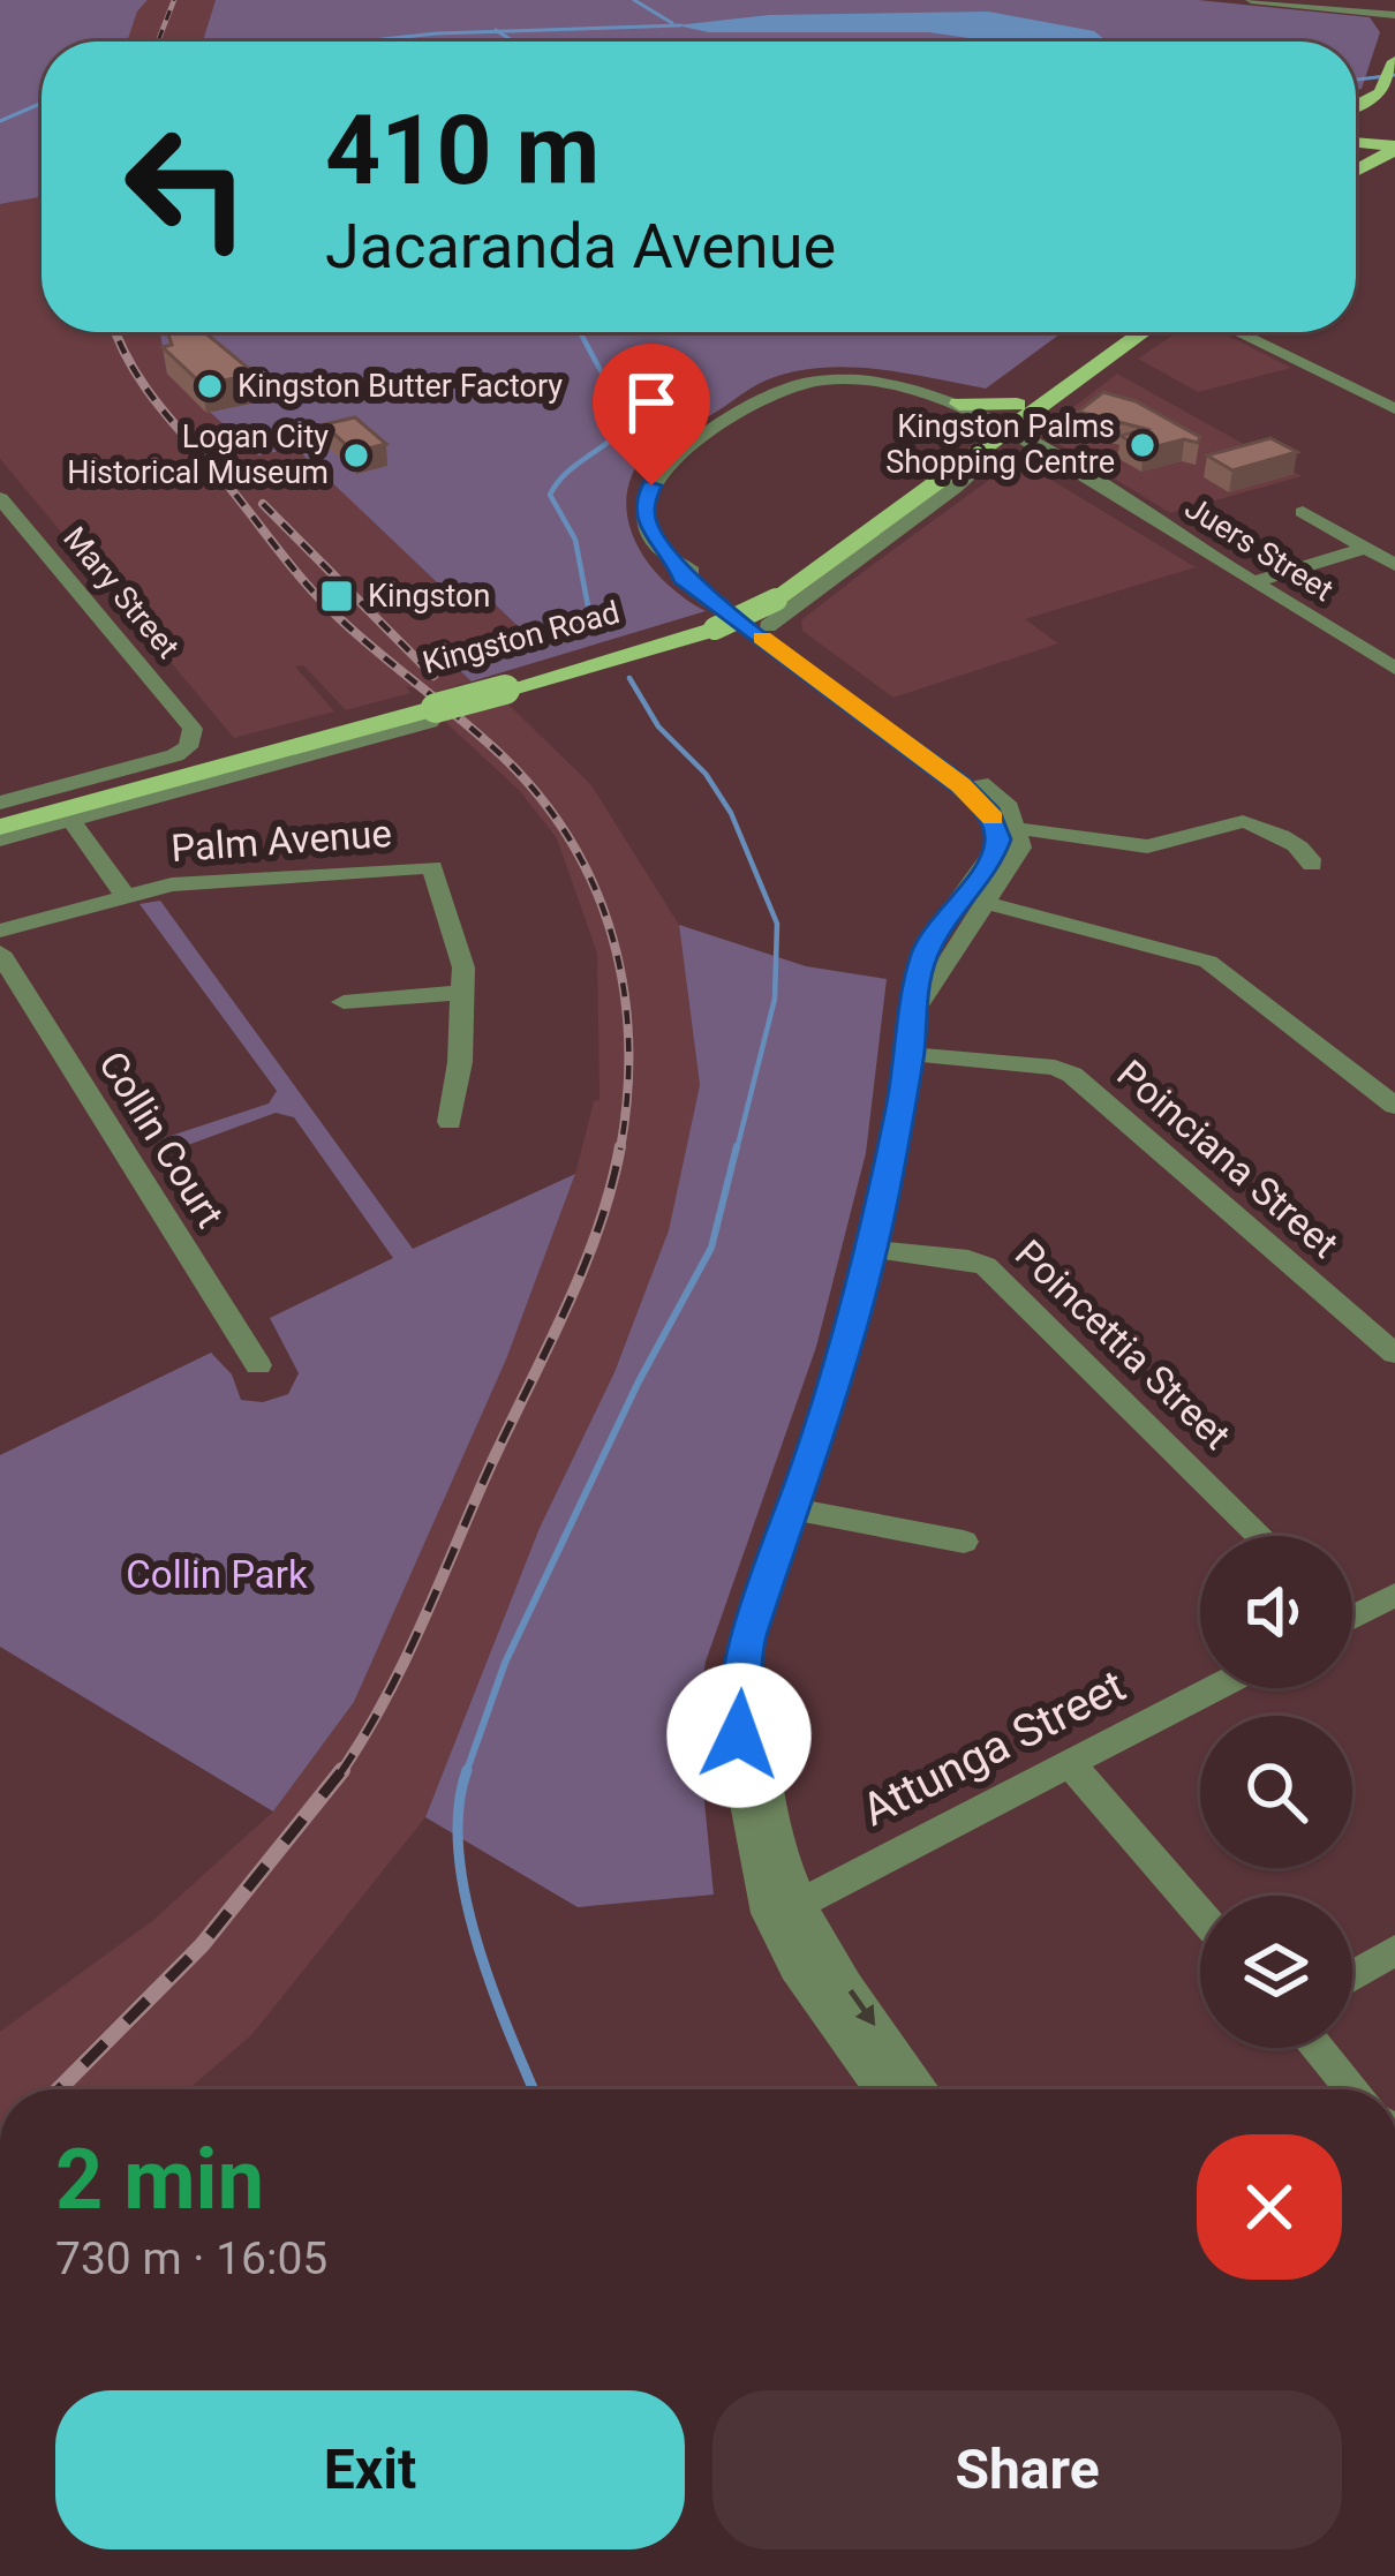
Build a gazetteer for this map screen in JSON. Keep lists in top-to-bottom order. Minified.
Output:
{"streets":{"main road":["Kingston Road"],"street":["Juers Street","Mary Street","Palm Avenue","Collin Court","Poinciana Street","Poincettia Street","Attunga Street"]},"crossings":[["Juers Street","Kingston Road"]],"parks":["Collin Park"],"places":{"other":["Kingston Butter Factory","Kingston Palms Shopping Centre","Logan City Historical Museum"],"transit":["Kingston"]},"page":{"turn":["410 m","Jacaranda Avenue"],"heading":["2 min","730 m · 16:05"],"buttons":["Exit","Share"]}}
